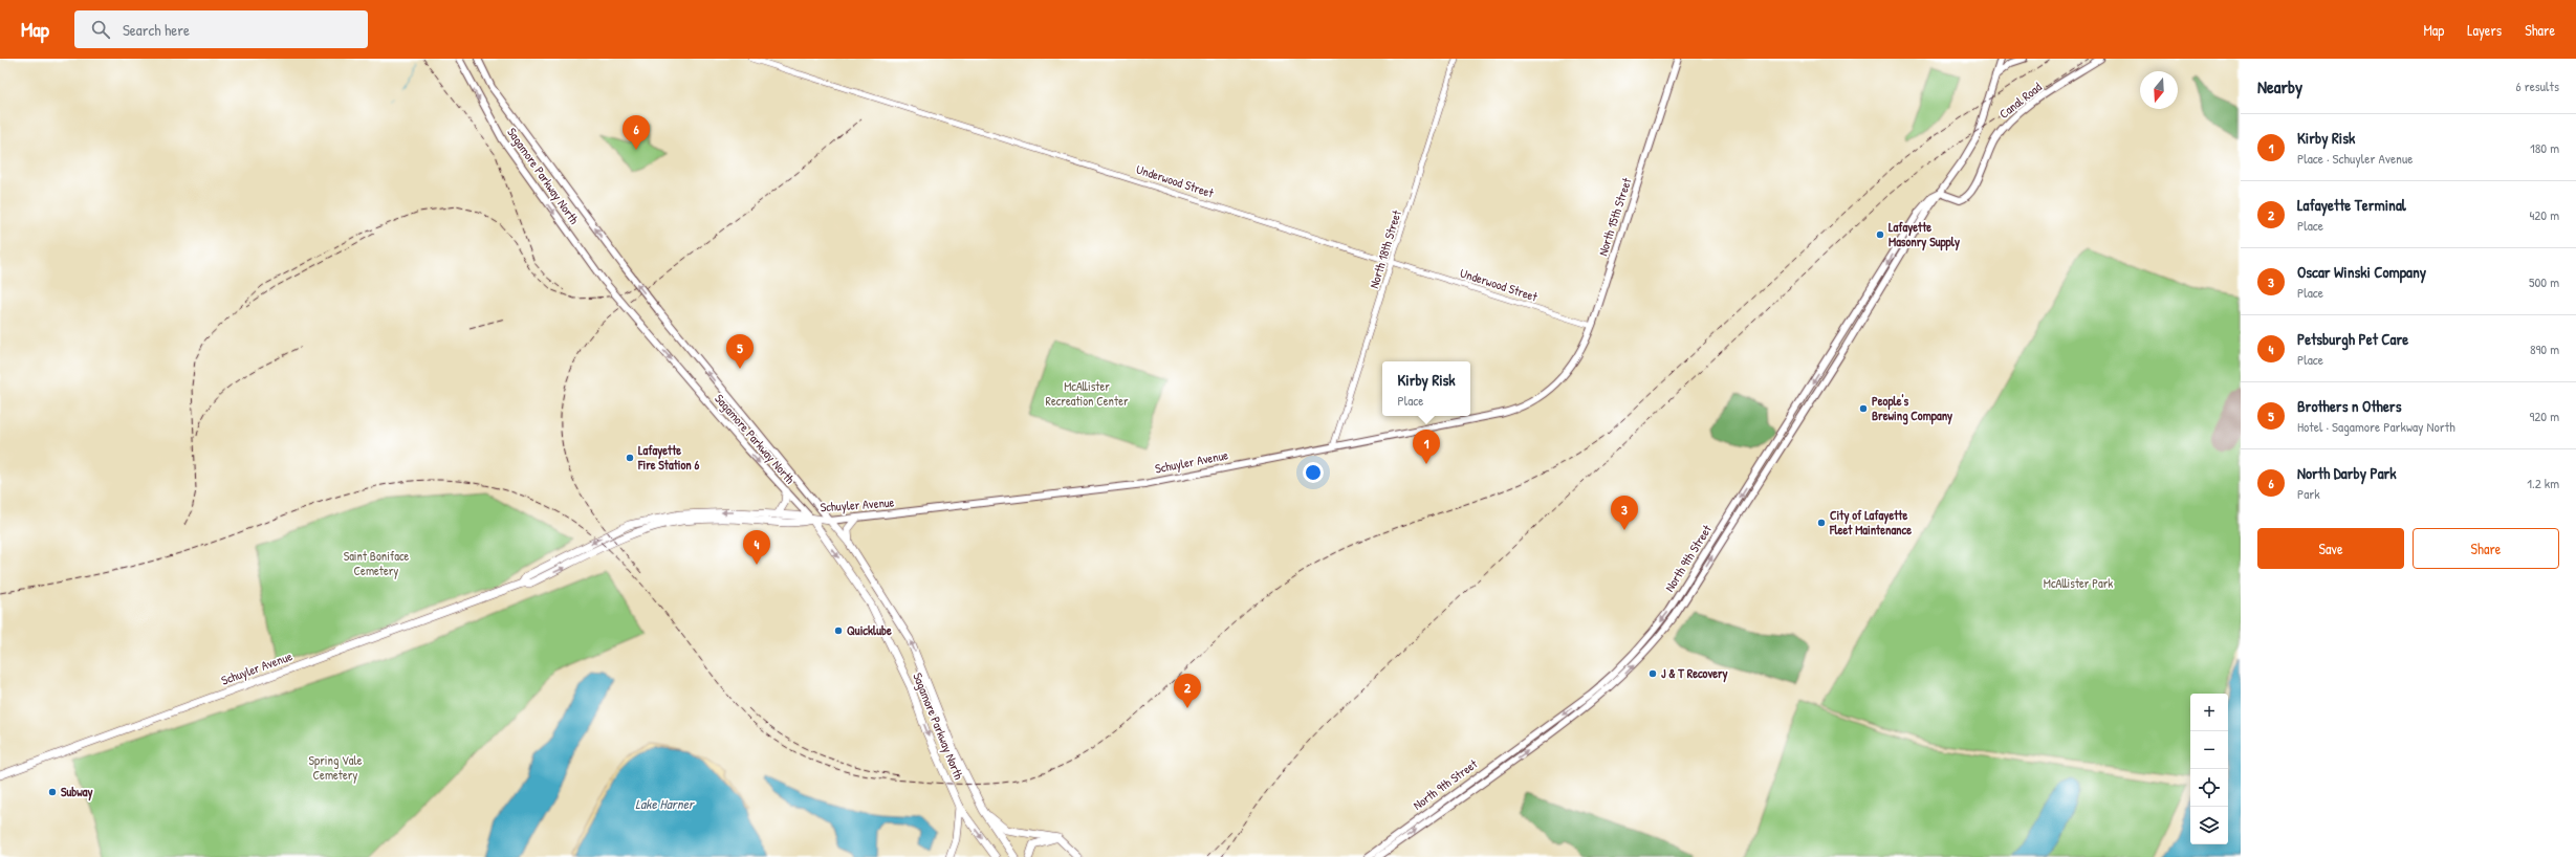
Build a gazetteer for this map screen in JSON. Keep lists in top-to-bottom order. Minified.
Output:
{"streets":{"highway":["Sagamore Parkway North","Schuyler Avenue"],"main road":["Canal Road","North 15th Street","North 9th Street"],"street":["Underwood Street","North 18th Street"]},"crossings":[["Canal Road","North 9th Street"],["Sagamore Parkway North","Schuyler Avenue"],["Underwood Street","North 15th Street"],["Underwood Street","North 18th Street"],["North 15th Street","Schuyler Avenue"],["North 18th Street","Schuyler Avenue"]],"water":["Lake Harner"],"parks":["McAllister Recreation Center","Saint Boniface Cemetery","McAllister Park","Spring Vale Cemetery"],"places":["Lafayette Masonry Supply","People's Brewing Company","Lafayette Fire Station 6","City of Lafayette Fleet Maintenance","Quicklube","J & T Recovery","Subway"],"north":"bottom","page":{"header":"Map","search":"Search here","nav":["Map","Layers","Share"],"heading":["Nearby","6 results"],"list":[{"mark":"1","name":"Kirby Risk","note":"Place · Schuyler Avenue","value":"180 m"},{"mark":"2","name":"Lafayette Terminal","note":"Place","value":"420 m"},{"mark":"3","name":"Oscar Winski Company","note":"Place","value":"500 m"},{"mark":"4","name":"Petsburgh Pet Care","note":"Place","value":"890 m"},{"mark":"5","name":"Brothers n Others","note":"Hotel · Sagamore Parkway North","value":"920 m"},{"mark":"6","name":"North Darby Park","note":"Park","value":"1.2 km"}],"pins":["6","5","1","3","4","2"],"popup":["Kirby Risk","Place"],"buttons":["Save","Share"],"map_buttons":["+","−"]}}
